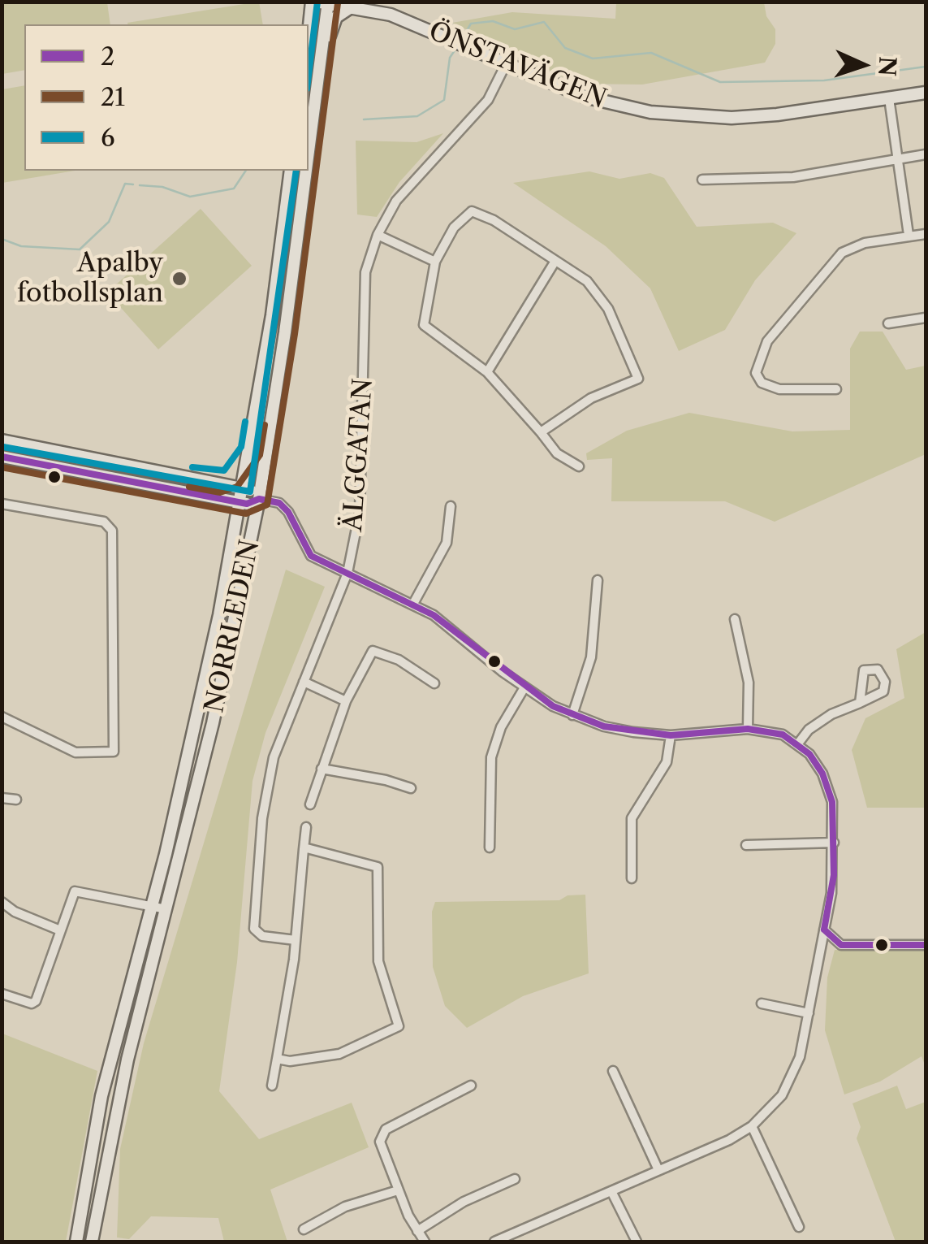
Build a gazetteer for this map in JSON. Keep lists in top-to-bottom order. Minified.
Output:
{"streets":{"main road":["ÖNSTAVÄGEN","NORRLEDEN"],"street":["ÄLGGATAN"]},"crossings":[["ÖNSTAVÄGEN","ÄLGGATAN"],["ÖNSTAVÄGEN","NORRLEDEN"]],"places":["Apalby fotbollsplan"],"lines":["transit line 6","transit line 21","transit line 2"],"legend":["2","21","6"],"north":"right"}
